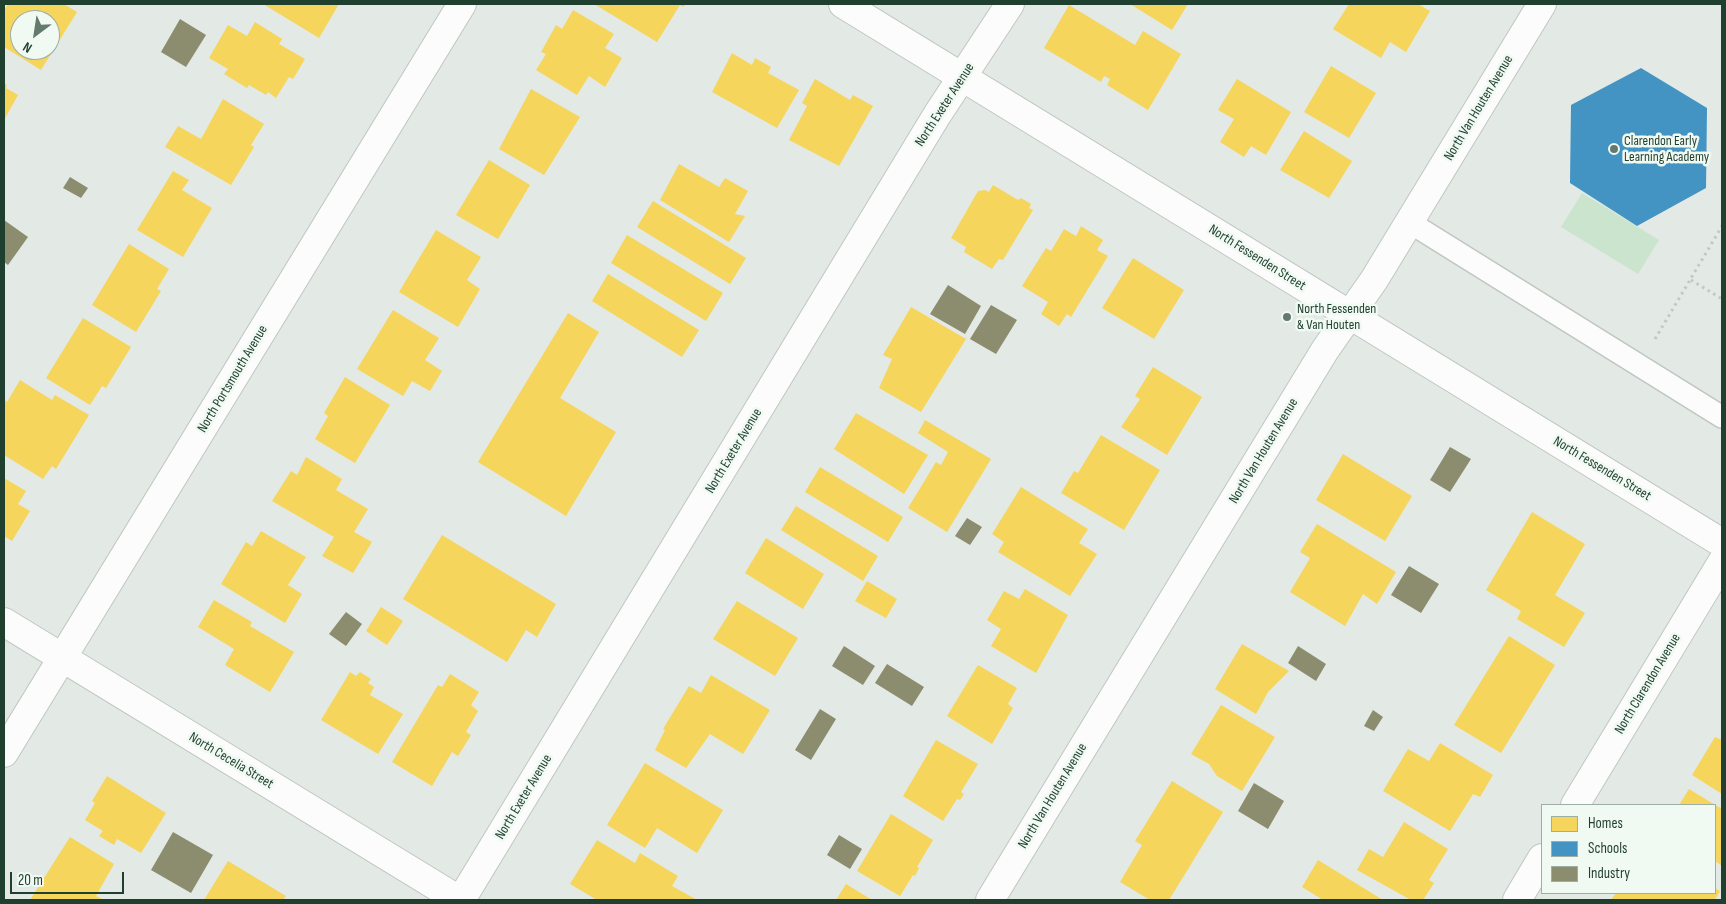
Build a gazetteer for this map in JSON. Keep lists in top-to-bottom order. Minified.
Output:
{"streets":{"street":["North Exeter Avenue","North Van Houten Avenue","North Fessenden Street","North Portsmouth Avenue","North Clarendon Avenue","North Cecelia Street"]},"crossings":[["North Exeter Avenue","North Fessenden Street"],["North Exeter Avenue","North Cecelia Street"],["North Van Houten Avenue","North Fessenden Street"],["North Portsmouth Avenue","North Cecelia Street"]],"places":["Clarendon Early Learning Academy","North Fessenden & Van Houten"],"legend":["Homes","Schools","Industry"],"scale_bar":"20 m","north":"bottom left"}
